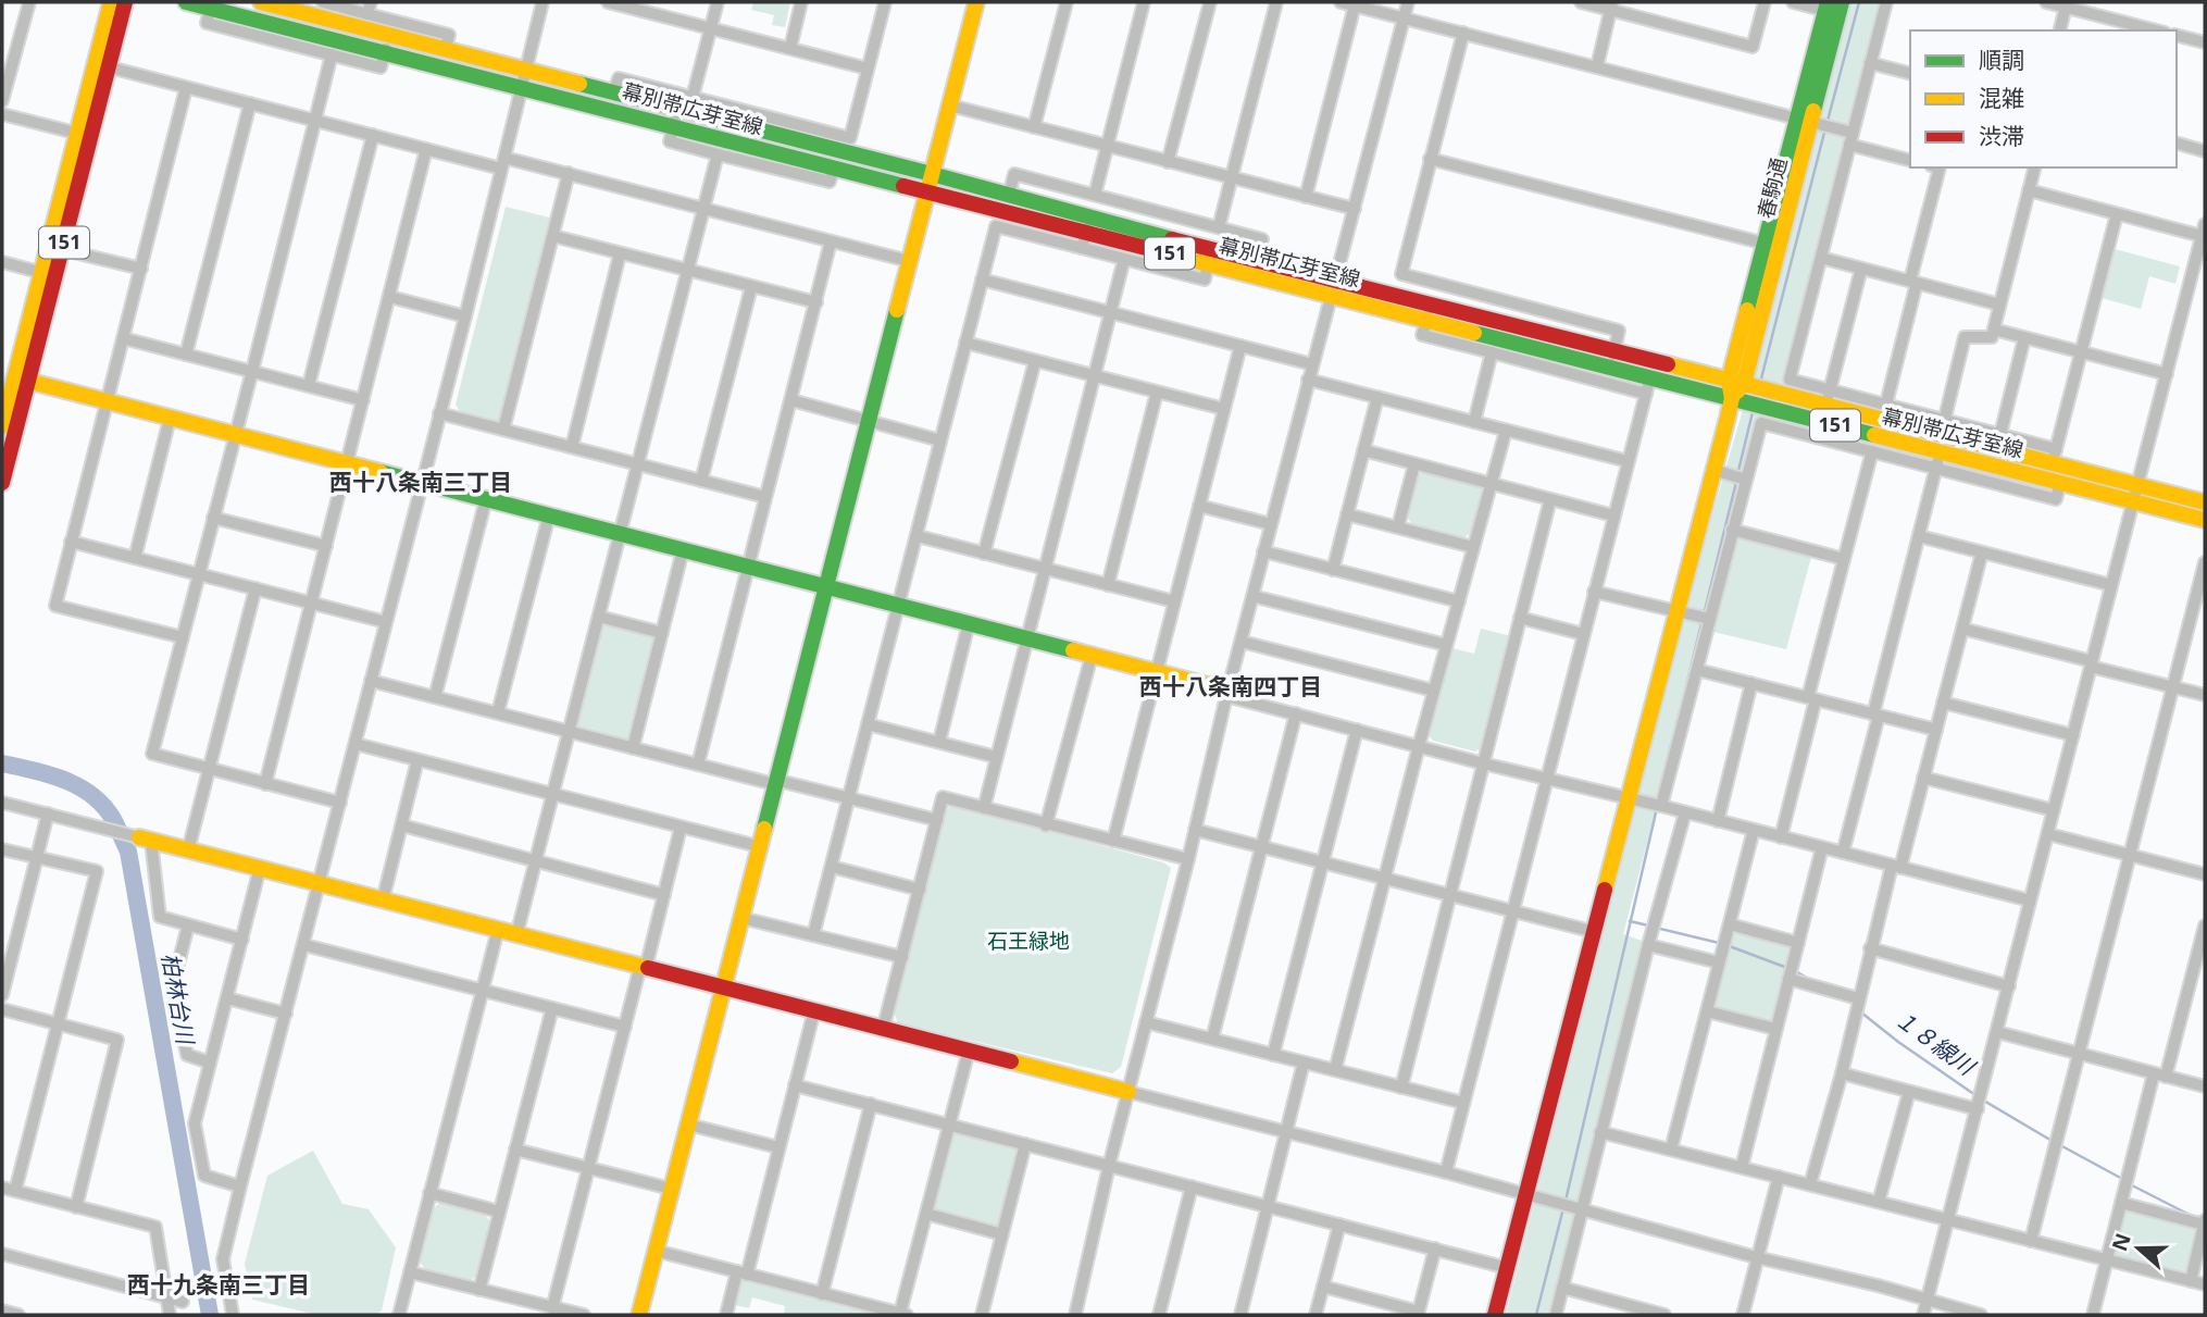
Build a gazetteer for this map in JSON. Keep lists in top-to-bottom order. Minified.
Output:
{"streets":{"street":["幕別帯広芽室線","春駒通","151"]},"crossings":[["幕別帯広芽室線","春駒通"]],"districts":["西十八条南三丁目","西十八条南四丁目","西十九条南三丁目"],"water":["柏林台川","１８線川"],"parks":["石王緑地"],"legend":["順調","混雑","渋滞"],"north":"left"}
